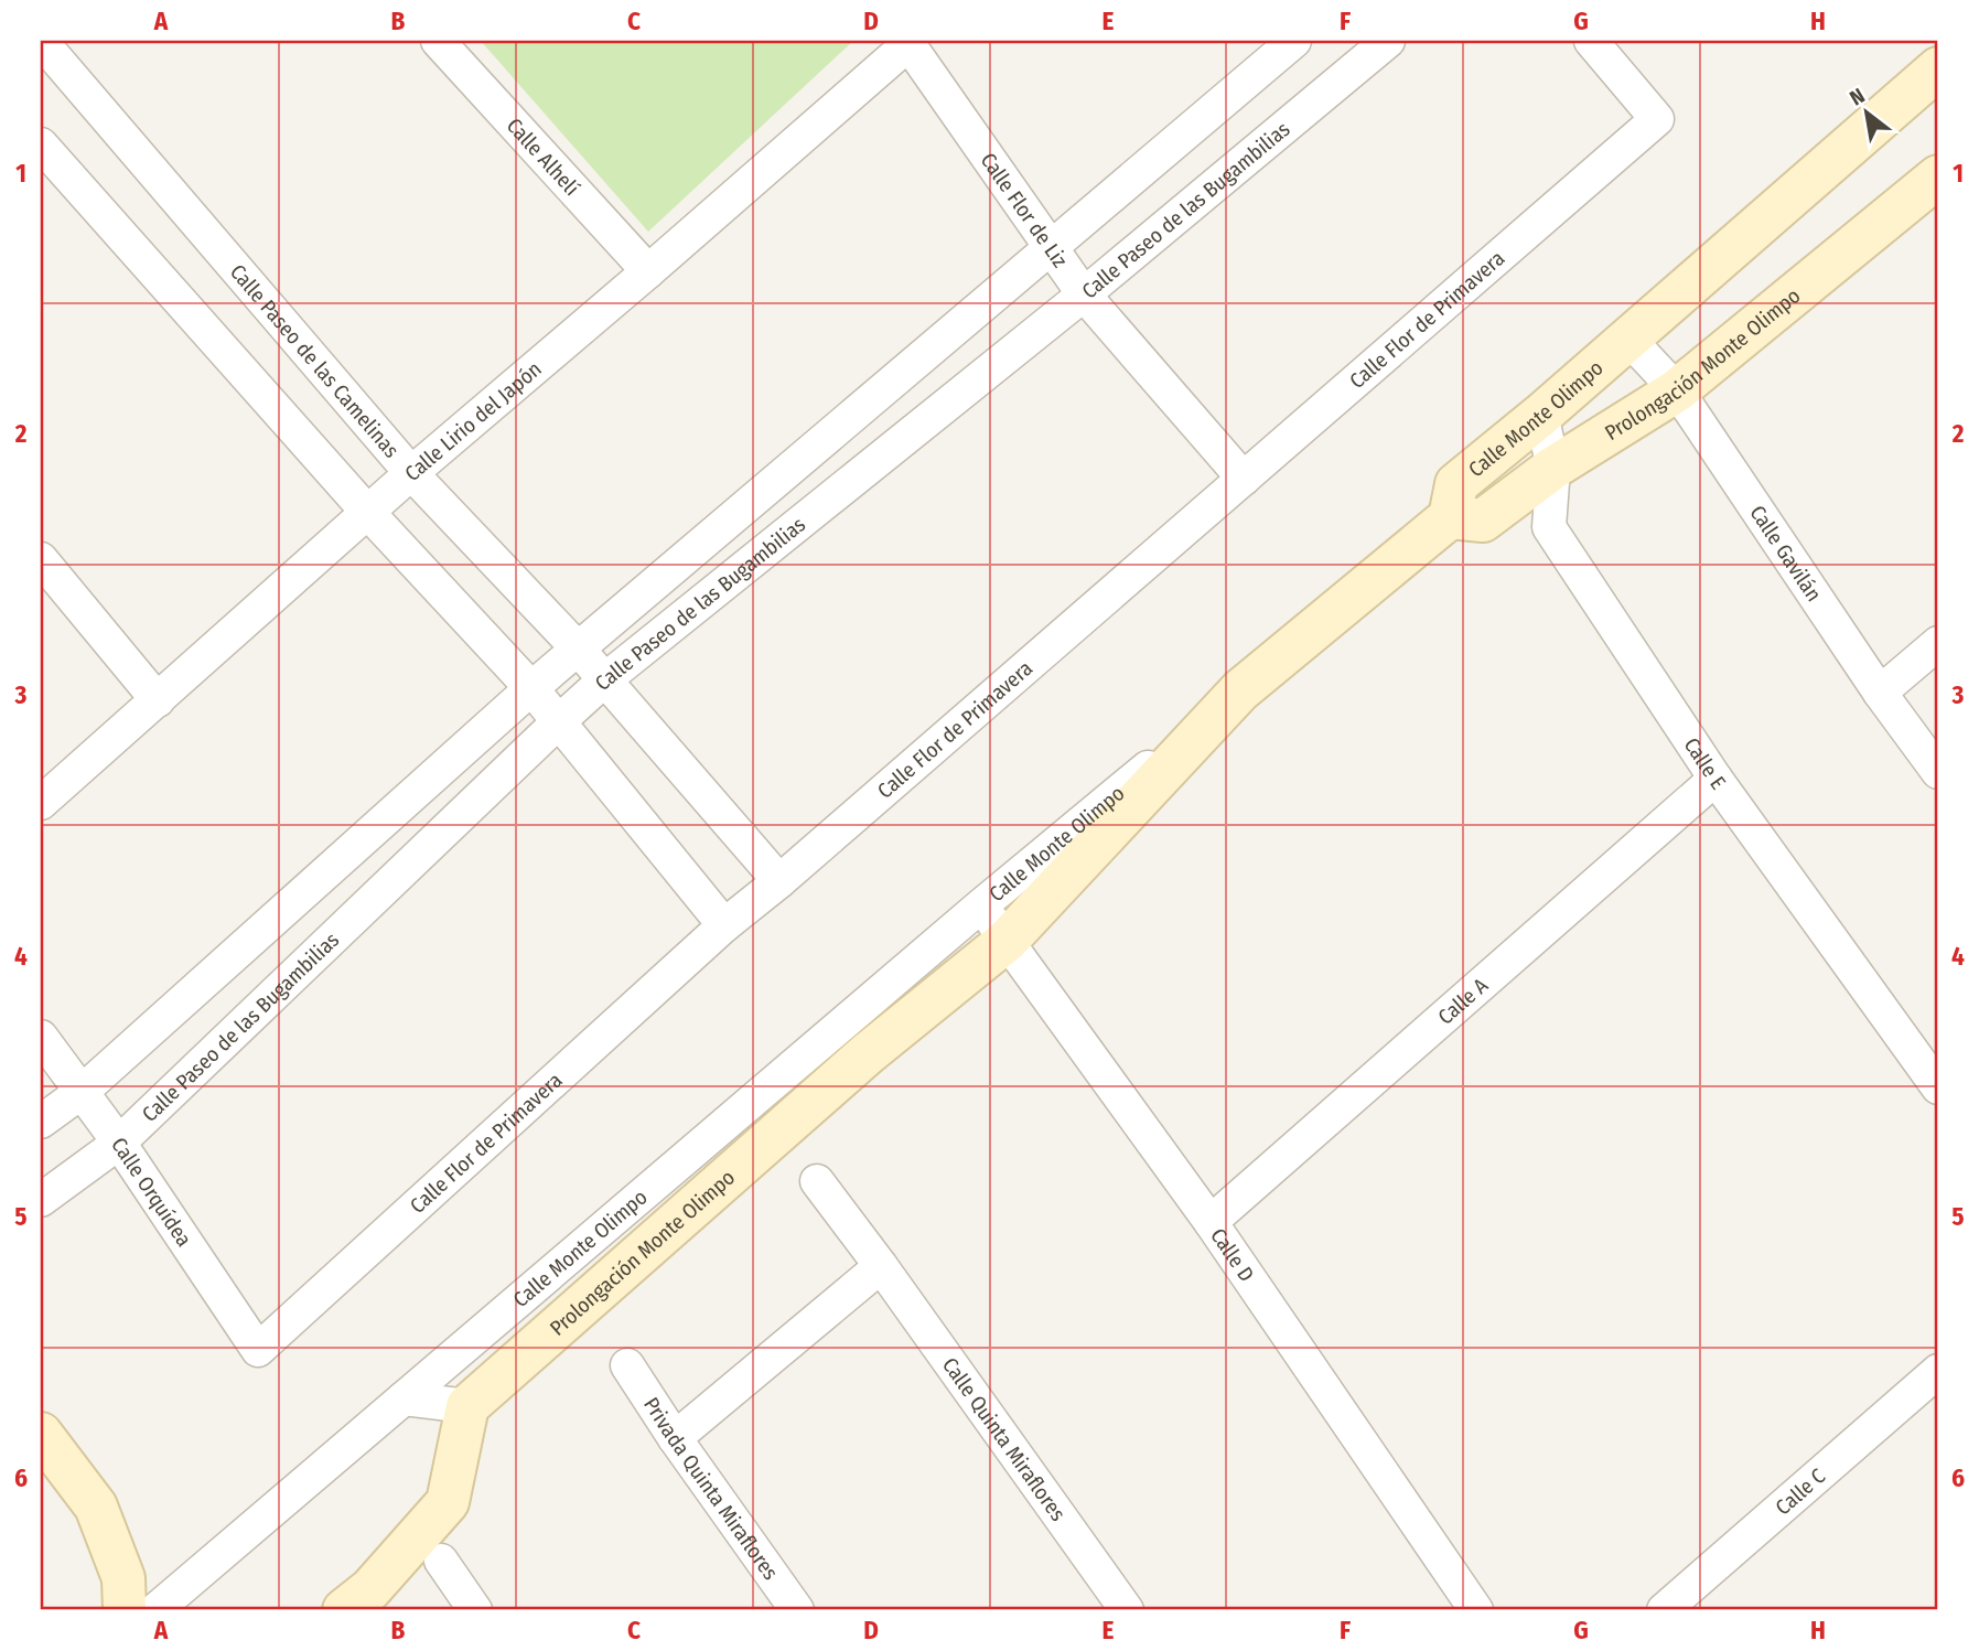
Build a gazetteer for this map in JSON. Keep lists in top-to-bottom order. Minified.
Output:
{"streets":{"main road":["Prolongación Monte Olimpo","Calle Monte Olimpo"],"street":["Calle Alhelí","Calle Paseo de las Bugambilias","Calle Flor de Liz","Calle Flor de Primavera","Calle Paseo de las Camelinas","Calle Lirio del Japón","Calle Gavilán","Calle E","Calle A","Calle Orquídea","Calle D","Calle Quinta Miraflores","Privada Quinta Miraflores","Calle C"]},"crossings":[["Calle Alhelí","Calle Lirio del Japón"],["Calle Paseo de las Bugambilias","Calle Flor de Liz"],["Calle Paseo de las Bugambilias","Calle Paseo de las Camelinas"],["Calle Paseo de las Bugambilias","Calle Orquídea"],["Calle Flor de Liz","Calle Flor de Primavera"],["Calle Flor de Liz","Calle Lirio del Japón"],["Calle Flor de Primavera","Calle Paseo de las Camelinas"],["Calle Flor de Primavera","Calle Orquídea"],["Calle Paseo de las Camelinas","Calle Lirio del Japón"],["Prolongación Monte Olimpo","Calle Monte Olimpo"],["Prolongación Monte Olimpo","Calle Gavilán"],["Prolongación Monte Olimpo","Calle E"],["Prolongación Monte Olimpo","Calle D"],["Calle Monte Olimpo","Calle Gavilán"],["Calle Monte Olimpo","Calle E"],["Calle Monte Olimpo","Calle D"],["Calle E","Calle A"],["Calle A","Calle D"]],"north":"top left","grid":{"columns":["A","B","C","D","E","F","G","H"],"rows":["1","2","3","4","5","6"]}}
